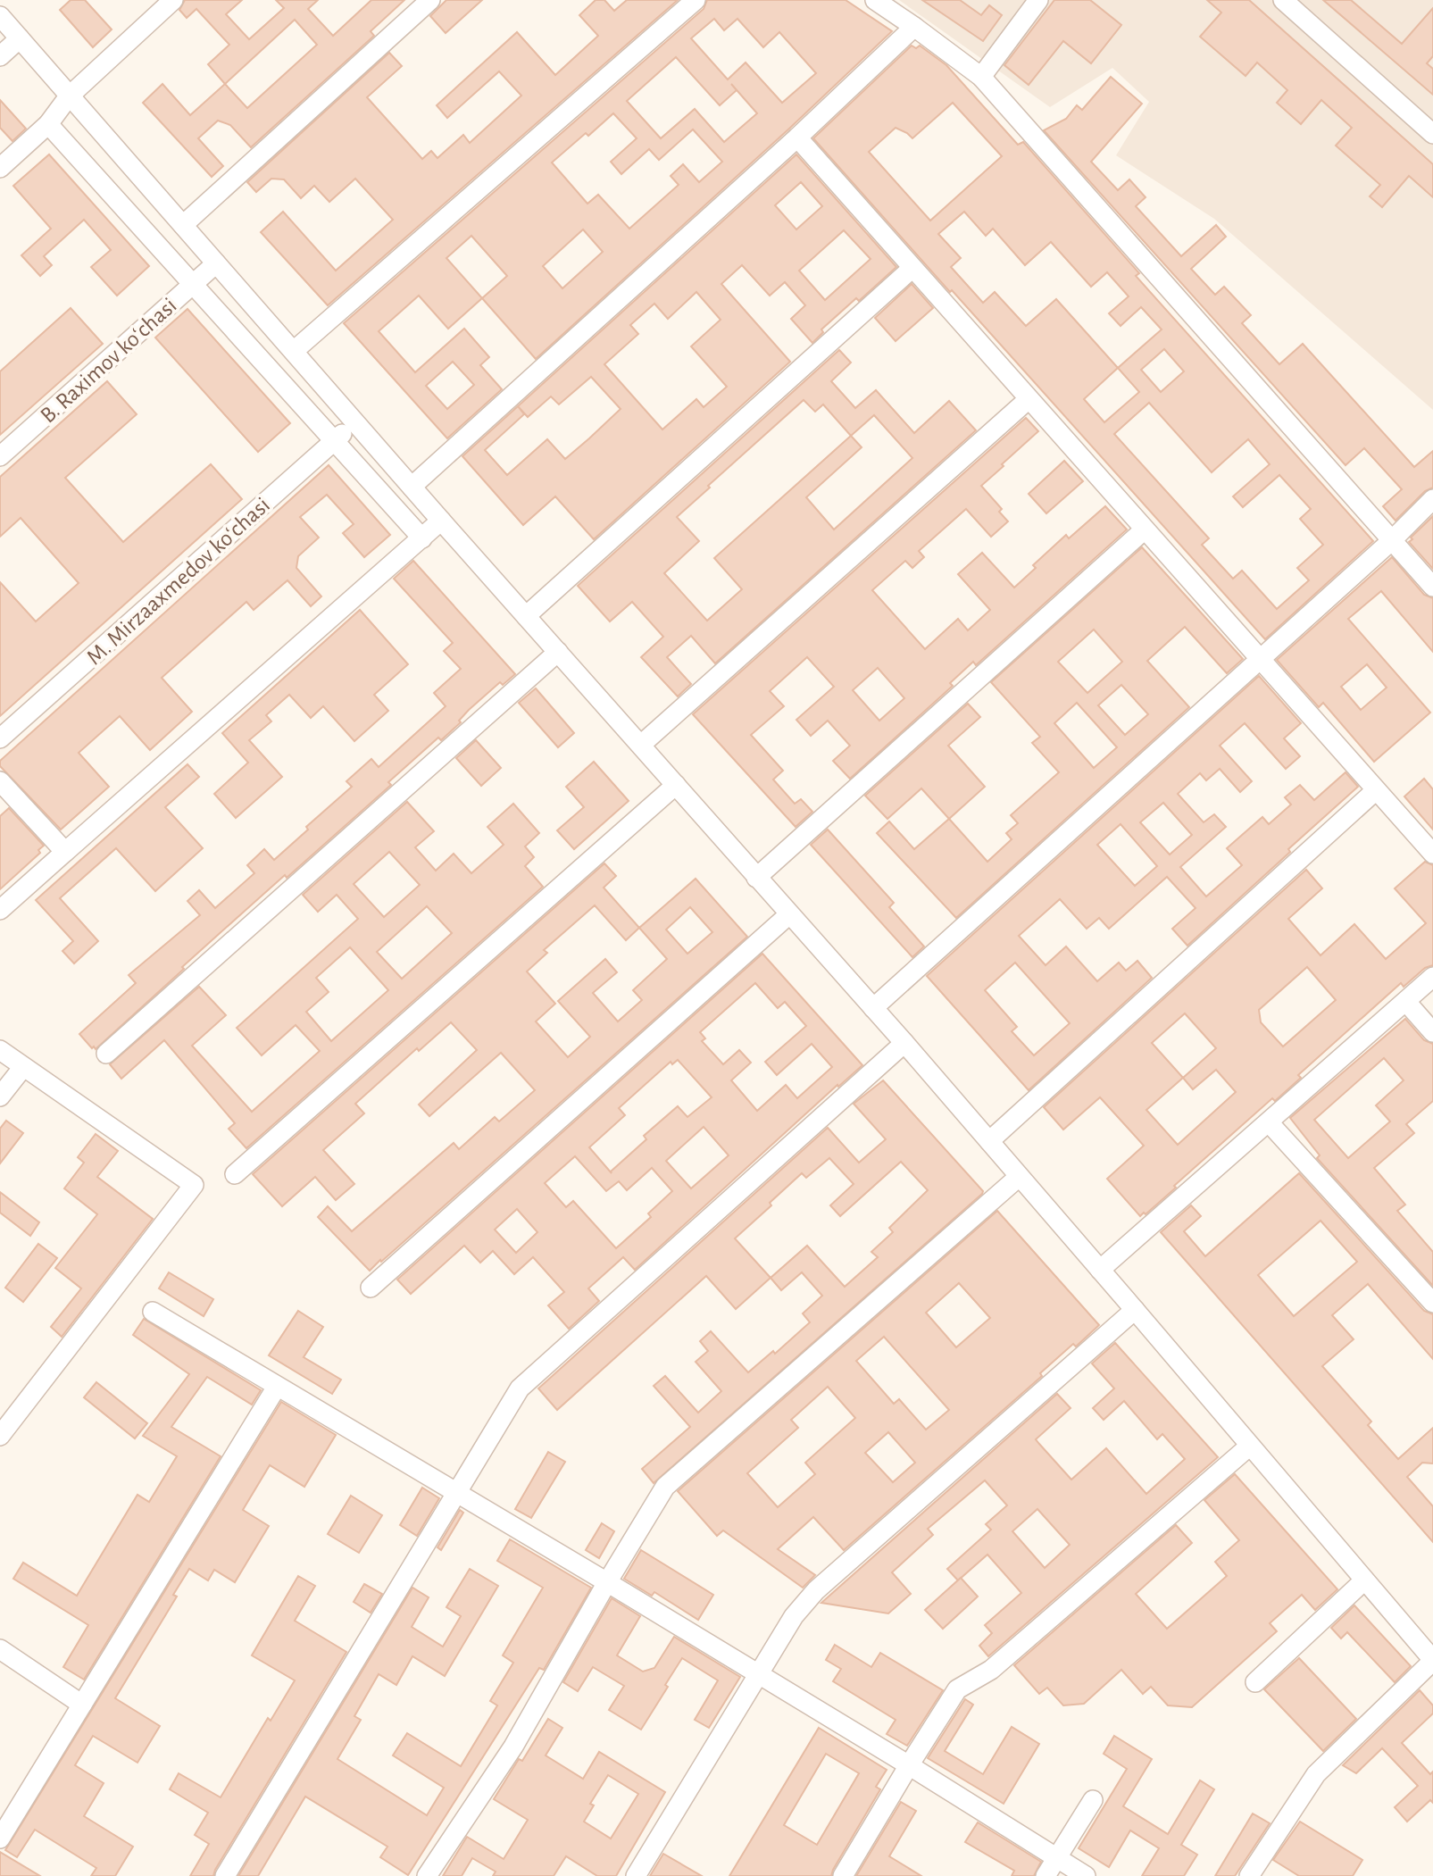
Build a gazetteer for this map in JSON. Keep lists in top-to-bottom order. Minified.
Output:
{"streets":{"street":["B. Raximov koʻchasi","M. Mirzaaxmedov koʻchasi"]}}
